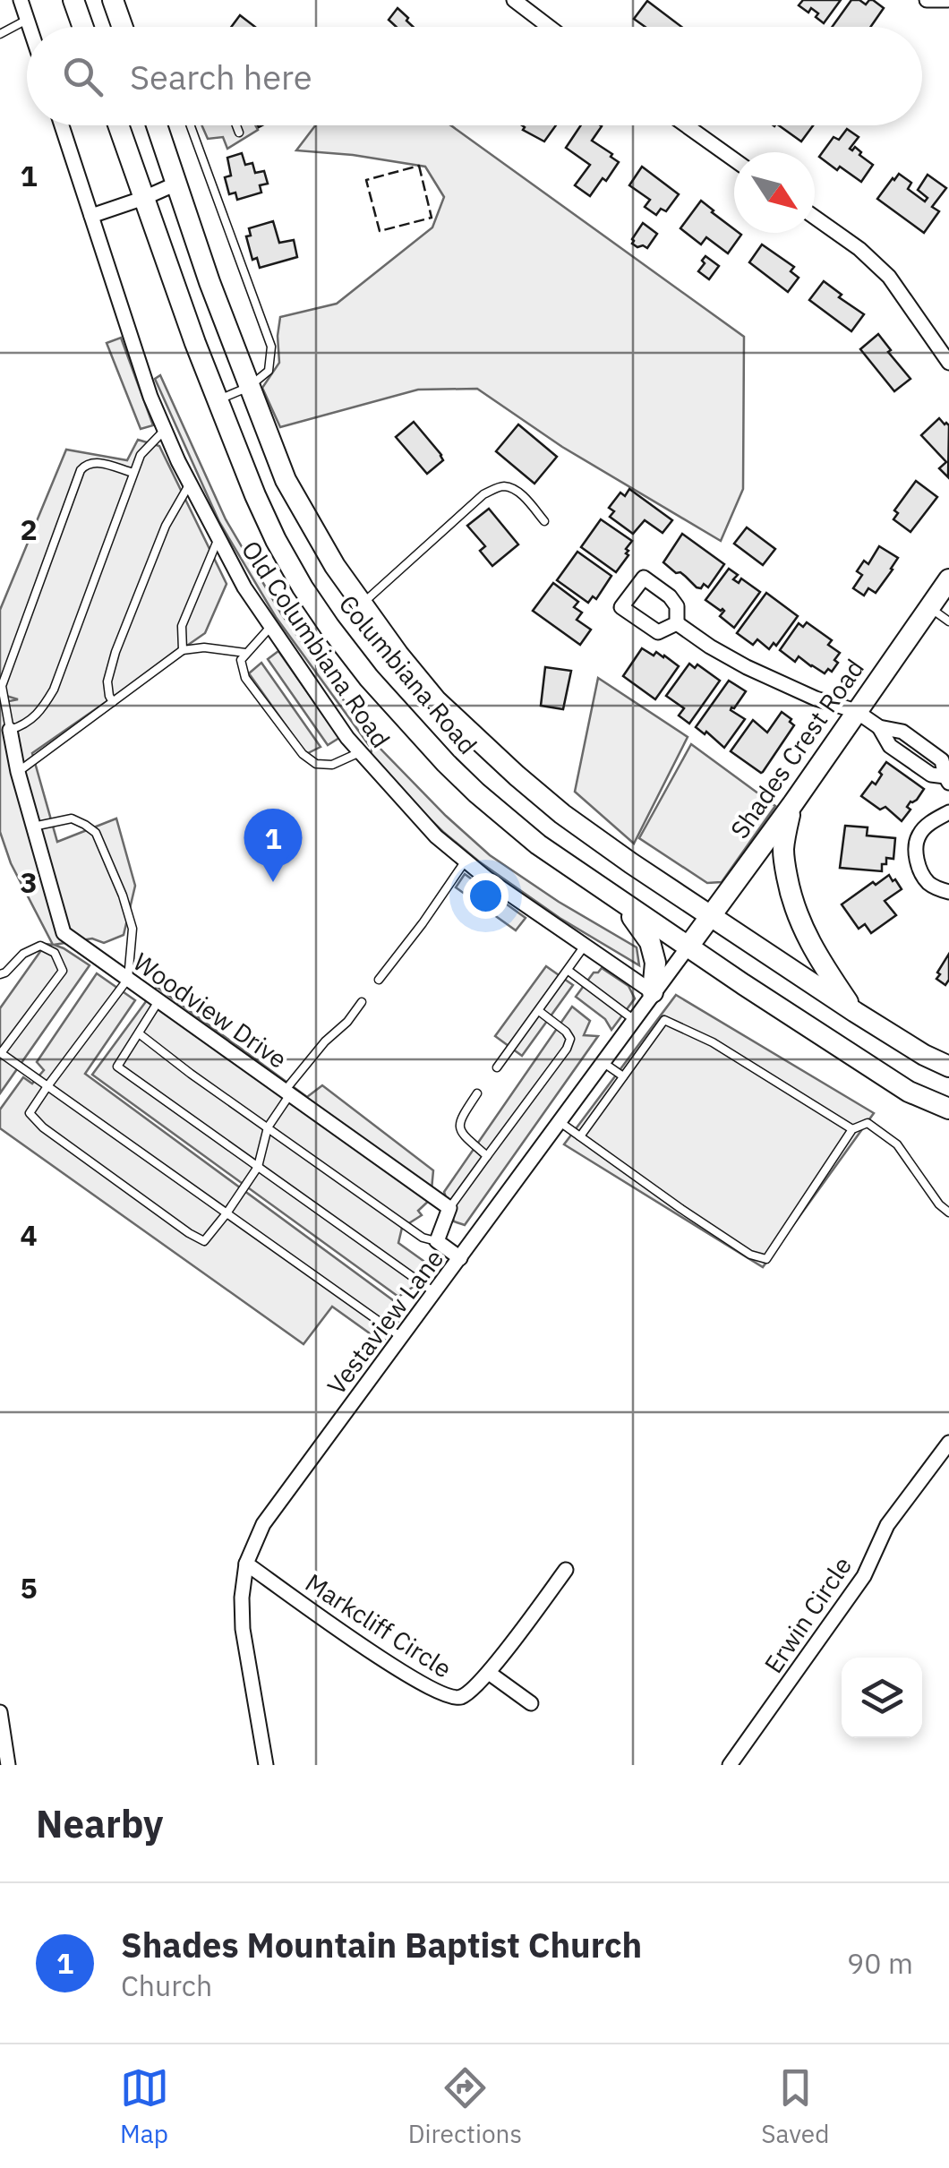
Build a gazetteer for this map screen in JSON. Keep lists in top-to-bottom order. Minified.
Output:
{"streets":{"main road":["Columbiana Road","Shades Crest Road"],"street":["Old Columbiana Road","Woodview Drive","Vestaview Lane","Erwin Circle","Markcliff Circle"]},"crossings":[["Old Columbiana Road","Vestaview Lane"],["Columbiana Road","Shades Crest Road"],["Columbiana Road","Vestaview Lane"],["Shades Crest Road","Vestaview Lane"],["Vestaview Lane","Markcliff Circle"]],"north":"bottom right","page":{"search":"Search here","pins":"1","heading":"Nearby","list":[{"mark":"1","name":"Shades Mountain Baptist Church","note":"Church","value":"90 m"}],"nav":["Map","Directions","Saved"]},"grid":{"rows":["1","2","3","4","5"]}}
